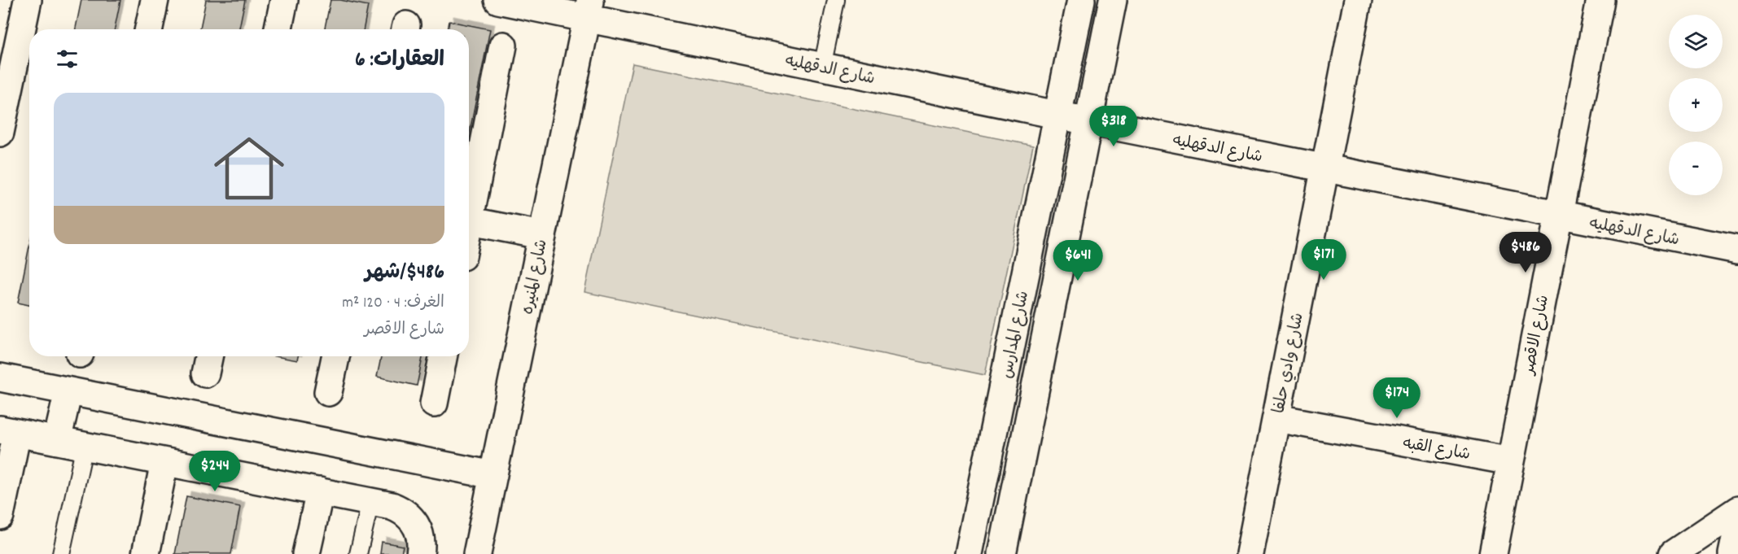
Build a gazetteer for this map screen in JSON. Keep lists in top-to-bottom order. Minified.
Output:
{"streets":{"street":["شارع الدقهليه","شارع المنيره","شارع المدارس","شارع الاقصر","شارع وادي حلفا","شارع القبه"]},"crossings":[["شارع الدقهليه","شارع المنيره"],["شارع الدقهليه","شارع المدارس"],["شارع الدقهليه","شارع الاقصر"],["شارع الدقهليه","شارع وادي حلفا"],["شارع الاقصر","شارع القبه"],["شارع وادي حلفا","شارع القبه"]],"page":{"map_buttons":["+","−"],"heading":"العقارات: 6","list":[{"name":"$486/شهر","note":"الغرف: 4 · 120 m² · شارع الاقصر"}],"price":["$318","$486","$171","$641","$174","$244"]}}
